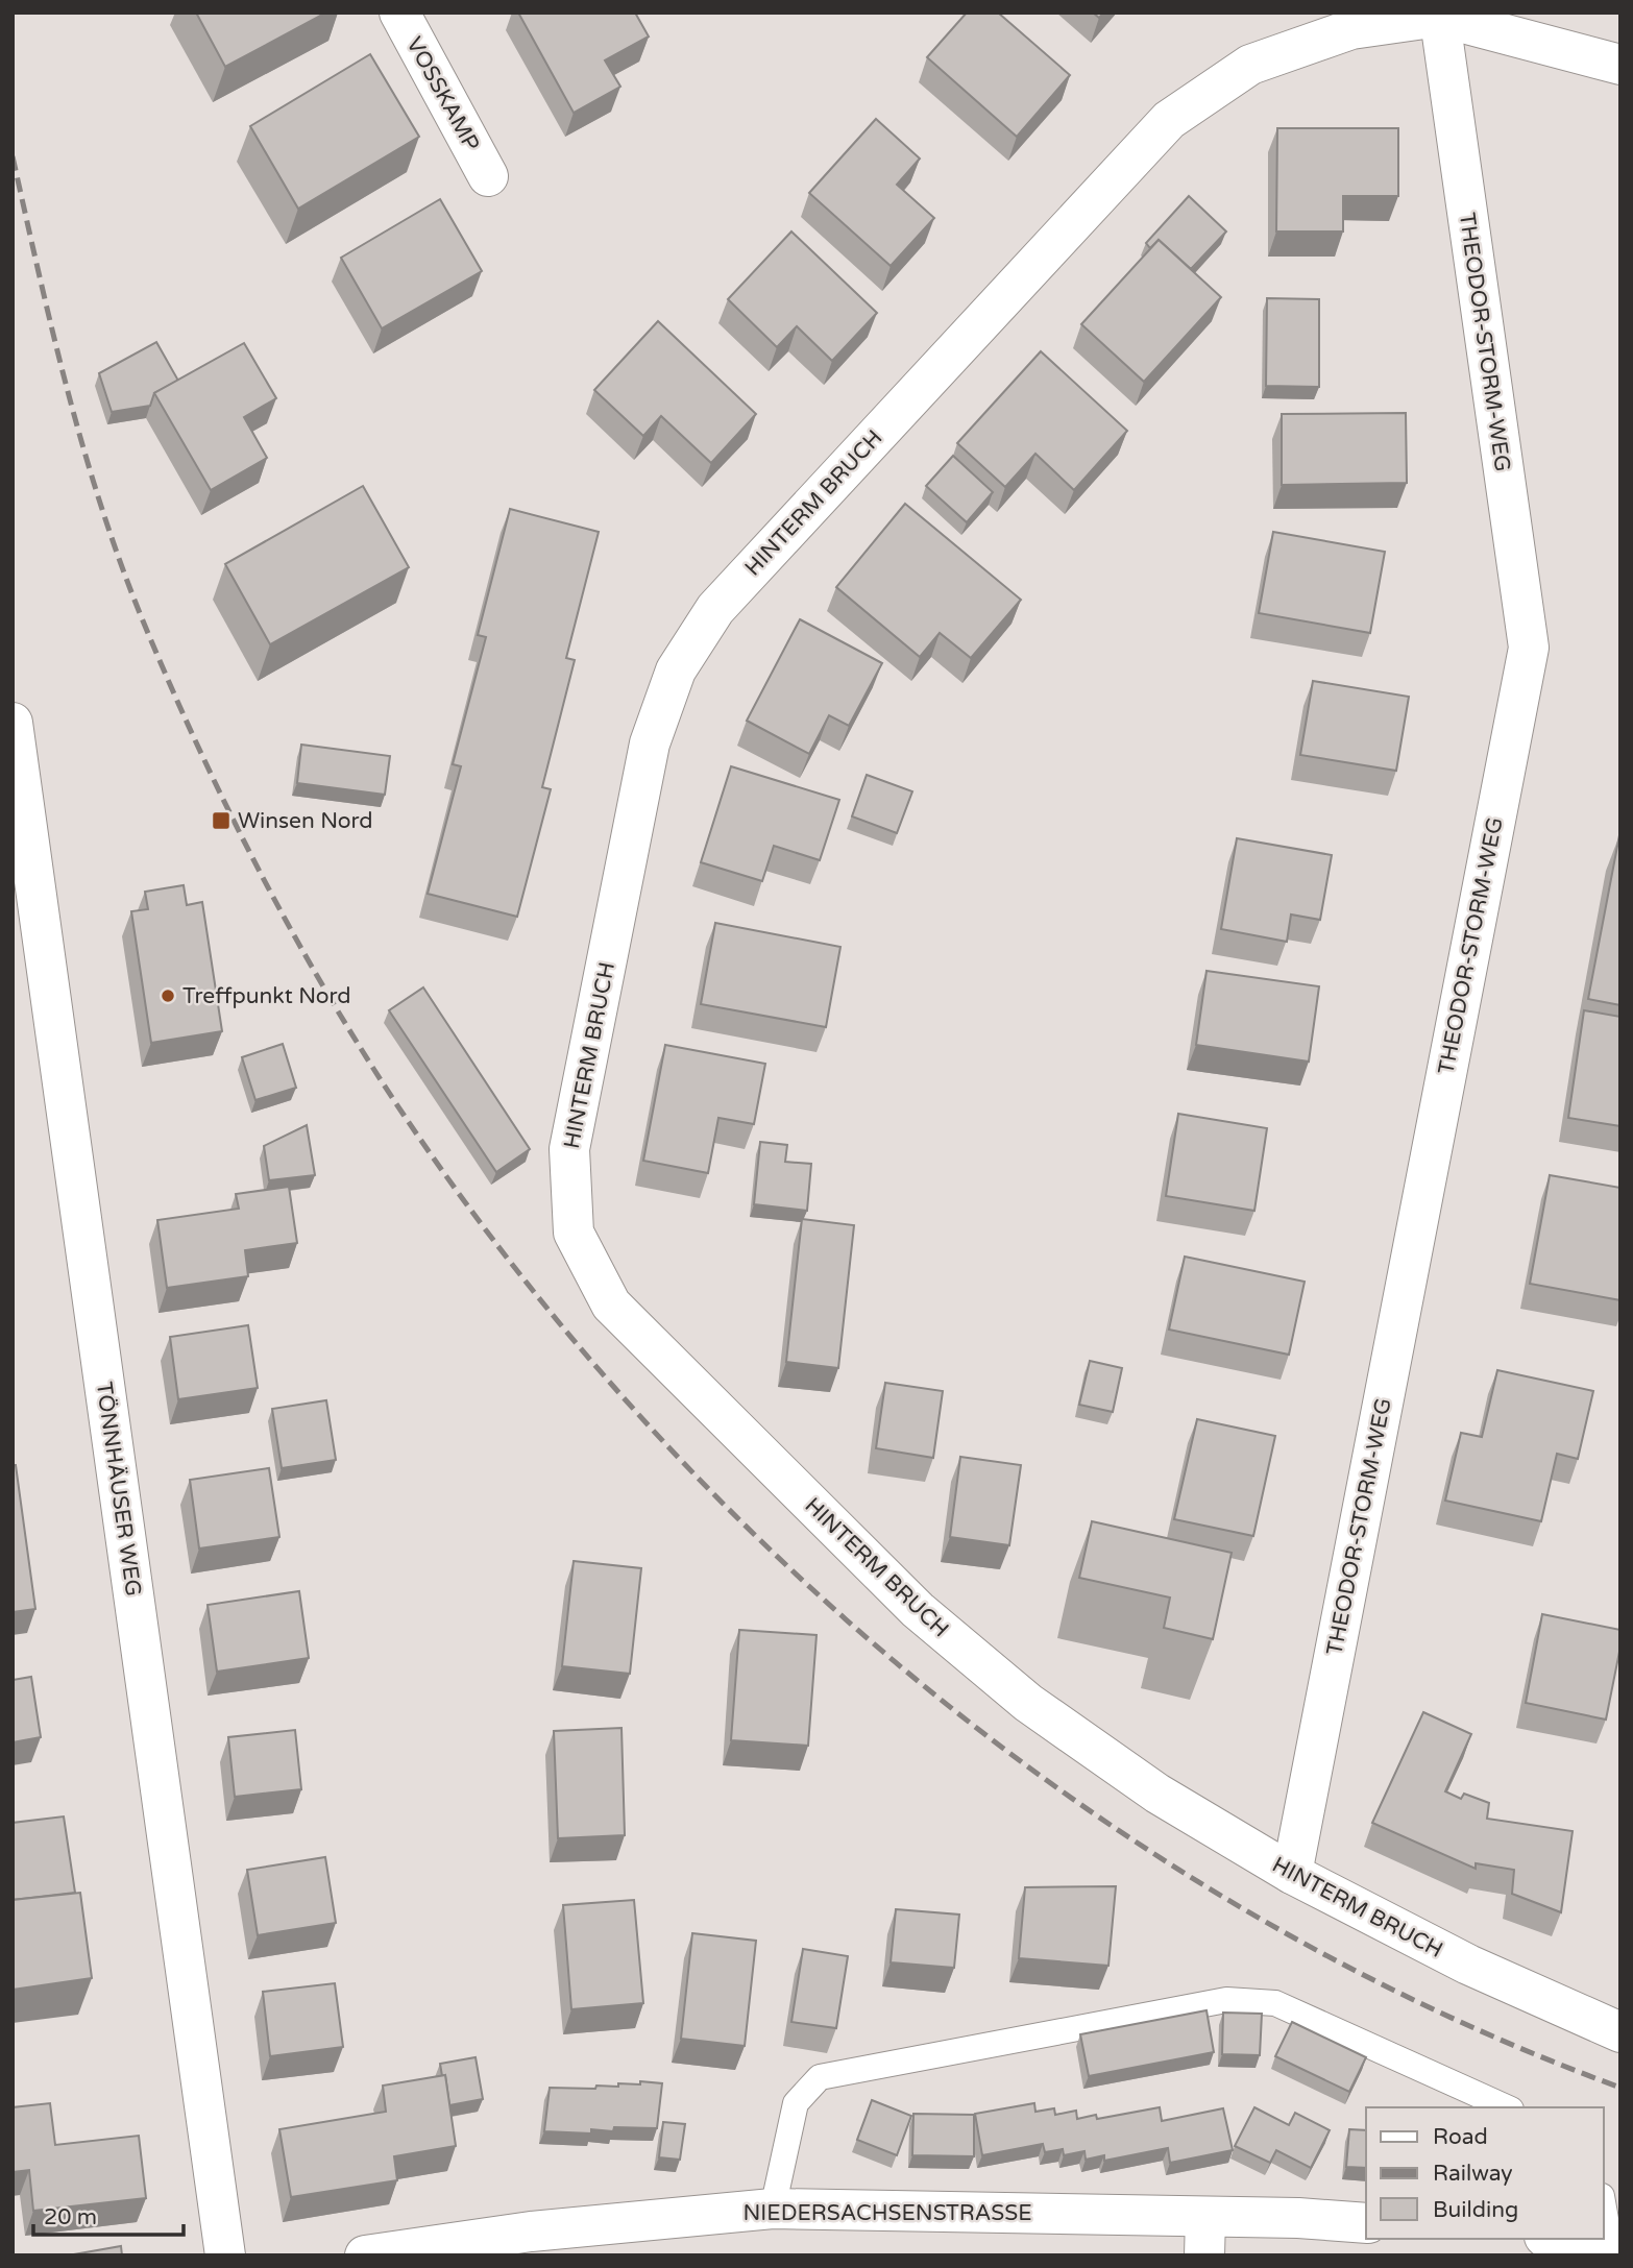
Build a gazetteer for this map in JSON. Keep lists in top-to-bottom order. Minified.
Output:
{"streets":{"street":["VOSSKAMP","THEODOR-STORM-WEG","HINTERM BRUCH","TÖNNHÄUSER WEG","NIEDERSACHSENSTRASSE"]},"crossings":[["THEODOR-STORM-WEG","HINTERM BRUCH"]],"places":{"transit":["Winsen Nord"],"other":["Treffpunkt Nord"]},"legend":["Road","Railway","Building"],"scale_bar":"20 m"}
